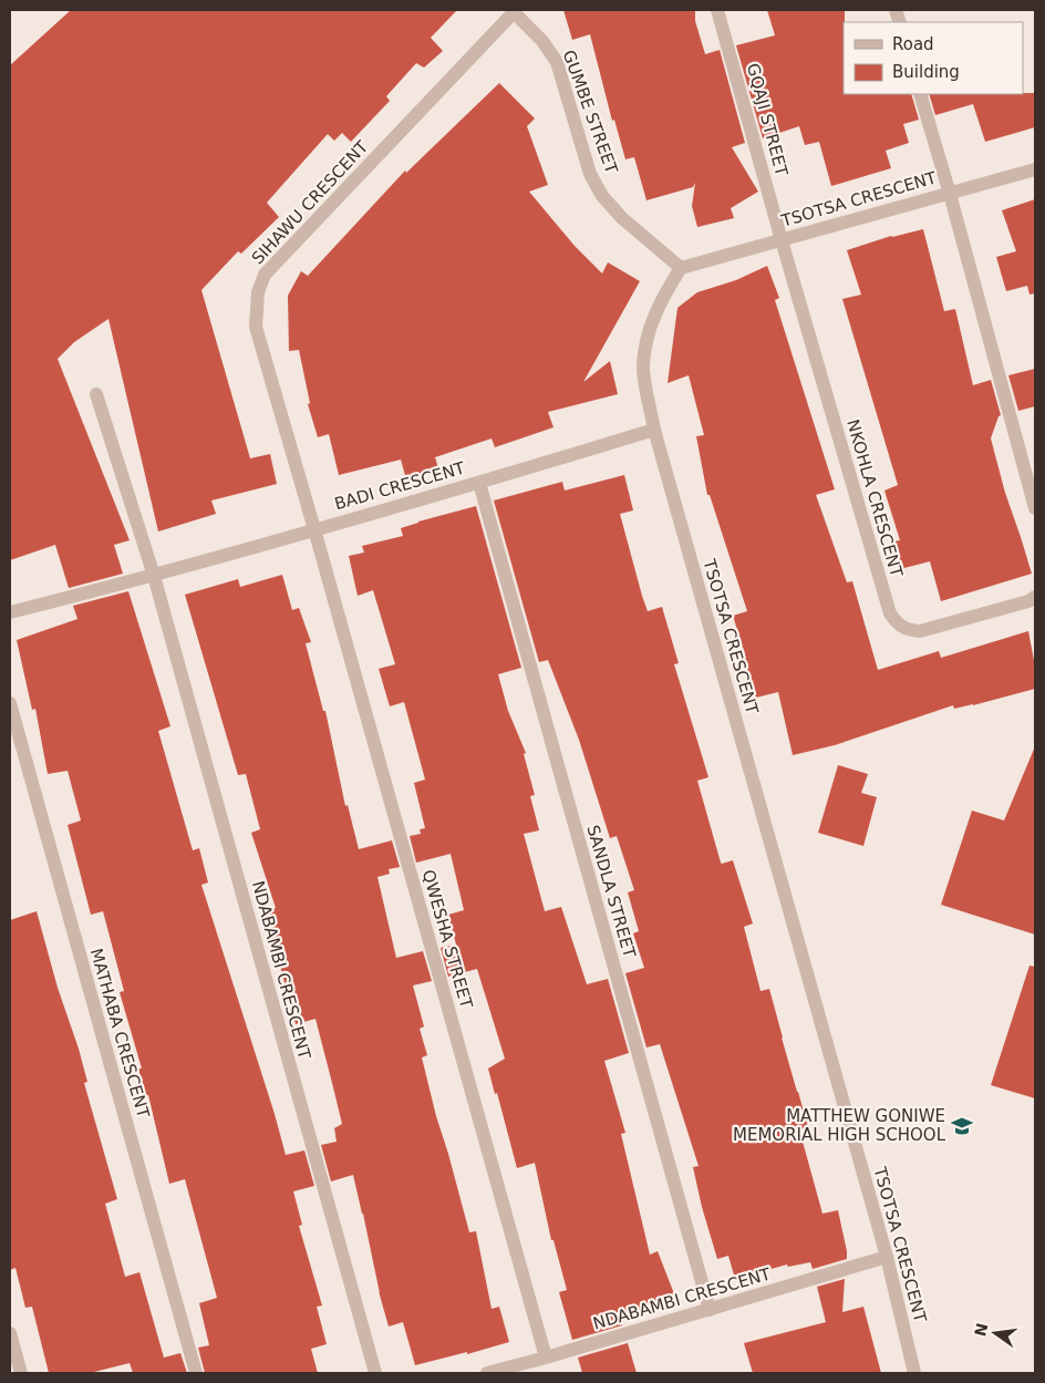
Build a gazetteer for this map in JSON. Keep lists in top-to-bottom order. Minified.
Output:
{"streets":{"street":["GUMBE STREET","GQAJI STREET","TSOTSA CRESCENT","SIHAWU CRESCENT","BADI CRESCENT","NKOHLA CRESCENT","SANDLA STREET","QWESHA STREET","NDABAMBI CRESCENT","MATHABA CRESCENT"]},"crossings":[["GUMBE STREET","TSOTSA CRESCENT"],["GUMBE STREET","SIHAWU CRESCENT"],["GQAJI STREET","TSOTSA CRESCENT"],["GQAJI STREET","NKOHLA CRESCENT"],["TSOTSA CRESCENT","BADI CRESCENT"],["TSOTSA CRESCENT","NKOHLA CRESCENT"],["TSOTSA CRESCENT","NDABAMBI CRESCENT"],["SIHAWU CRESCENT","BADI CRESCENT"],["SIHAWU CRESCENT","QWESHA STREET"],["BADI CRESCENT","SANDLA STREET"],["BADI CRESCENT","QWESHA STREET"],["BADI CRESCENT","NDABAMBI CRESCENT"],["SANDLA STREET","NDABAMBI CRESCENT"],["QWESHA STREET","NDABAMBI CRESCENT"]],"places":{"school or university":["MATTHEW GONIWE MEMORIAL HIGH SCHOOL"]},"legend":["Road","Building"],"north":"left"}
